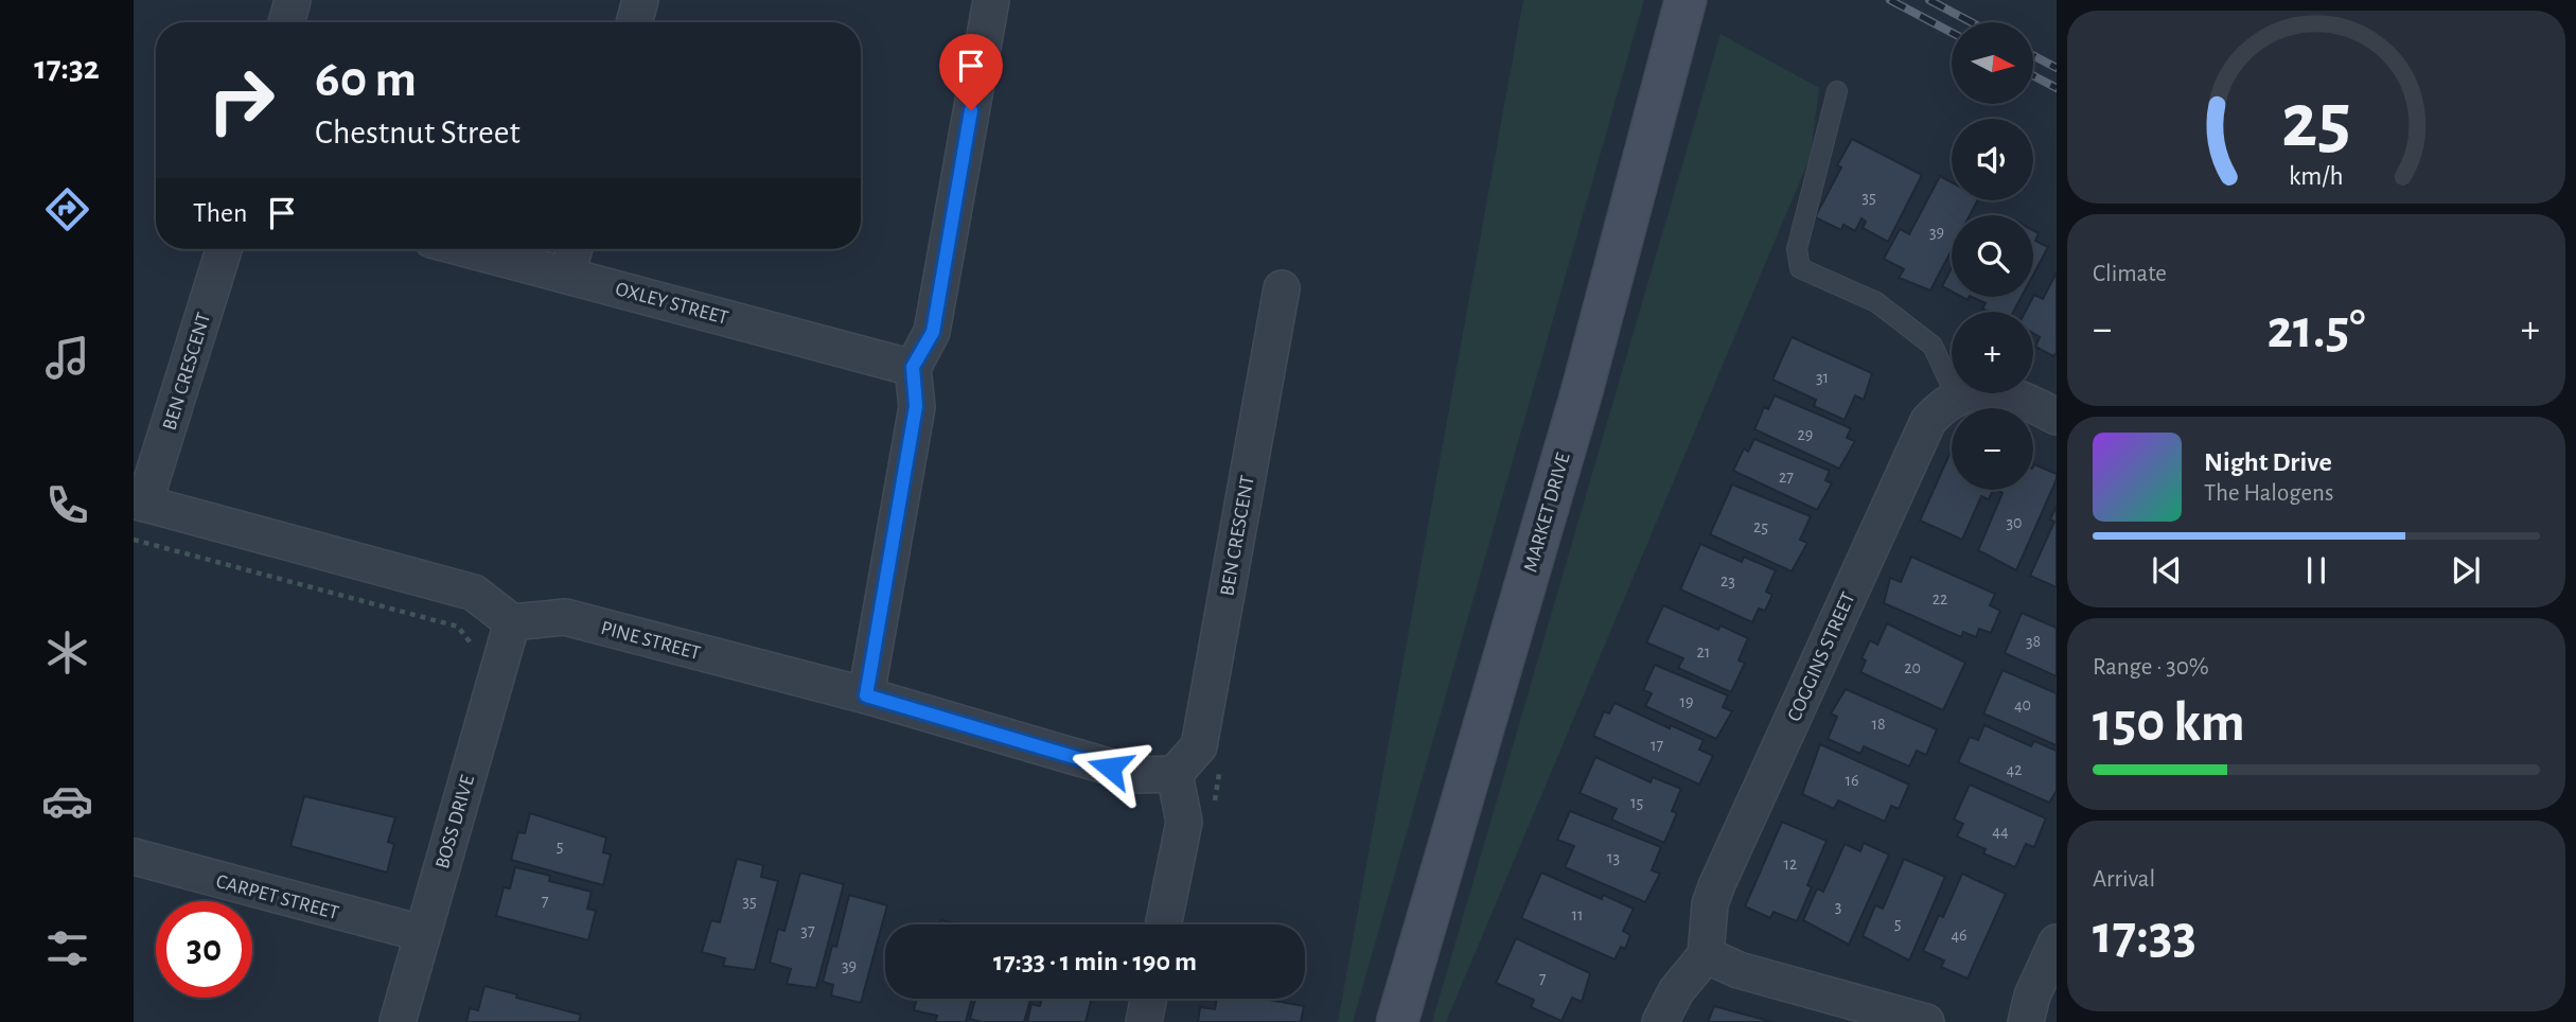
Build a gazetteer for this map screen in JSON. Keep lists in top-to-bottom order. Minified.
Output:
{"streets":{"street":["OXLEY STREET","BEN CRESCENT","MARKET DRIVE","PINE STREET","COGGINS STREET","BOSS DRIVE","CARPET STREET"]},"crossings":[["BEN CRESCENT","PINE STREET"],["PINE STREET","BOSS DRIVE"],["BOSS DRIVE","CARPET STREET"]],"house_numbers":["35","39","31","29","27","30","25","23","22","38","21","20","19","40","18","17","42","16","15","44","5","13","12","7","35","3","11","5","37","46","39","7"],"north":"right","page":{"tabs":"17:32","map_buttons":["+","−"],"turn":["60 m","Chestnut Street"],"then":"Then","tile":["Climate",["Range · 30%","150 km"],["Arrival","17:33"]],"heat":["−","21.5°","+"],"song":["Night Drive","The Halogens"],"limit":"30","trip":"17:33 · 1 min · 190 m","gauge":["25","km/h"]}}
